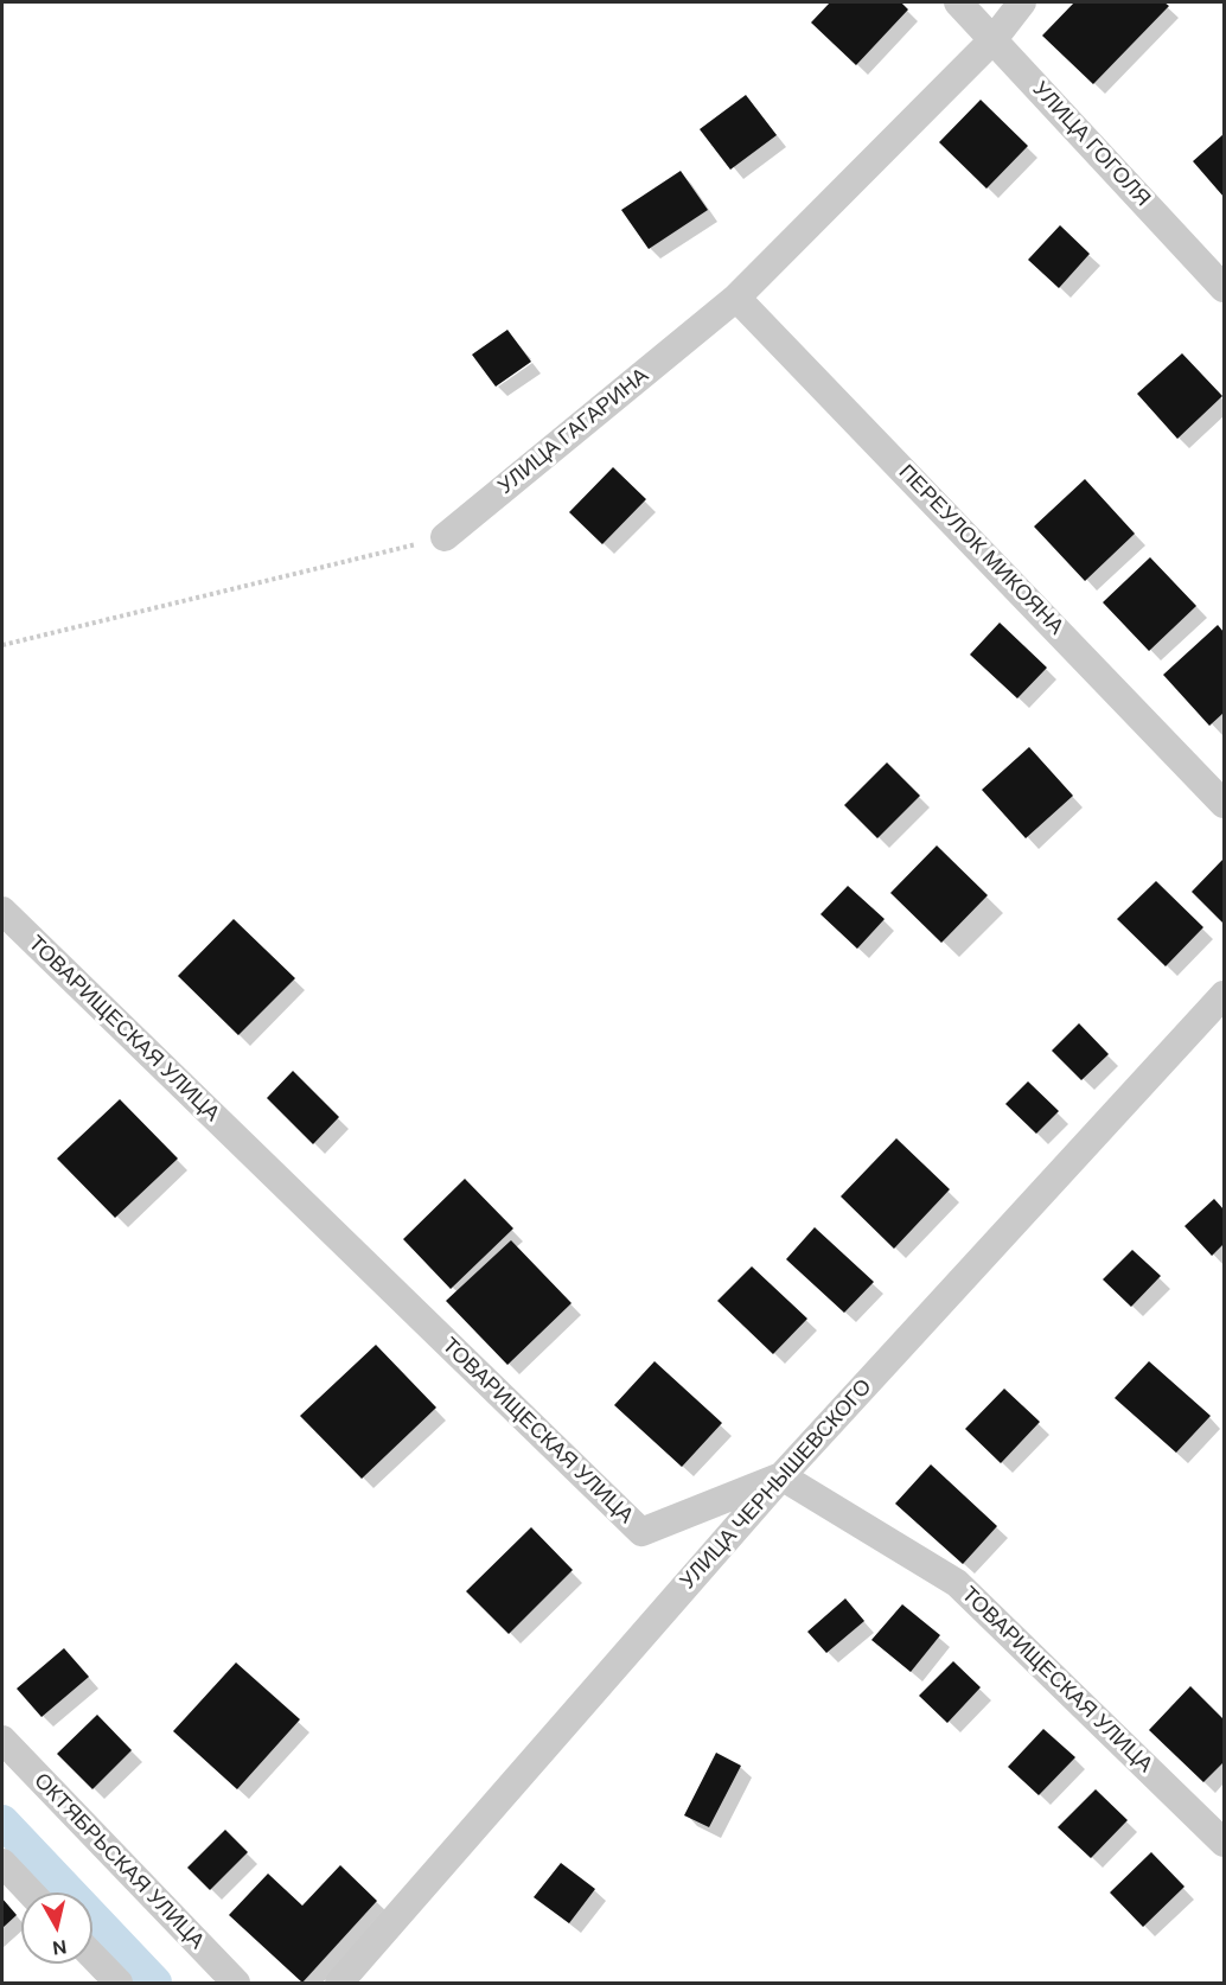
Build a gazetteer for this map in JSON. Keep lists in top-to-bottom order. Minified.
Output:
{"streets":{"street":["УЛИЦА ГОГОЛЯ","УЛИЦА ГАГАРИНА","ПЕРЕУЛОК МИКОЯНА","ТОВАРИЩЕСКАЯ УЛИЦА","УЛИЦА ЧЕРНЫШЕВСКОГО","ОКТЯБРЬСКАЯ УЛИЦА"]},"crossings":[["УЛИЦА ГОГОЛЯ","УЛИЦА ГАГАРИНА"],["УЛИЦА ГАГАРИНА","ПЕРЕУЛОК МИКОЯНА"],["ТОВАРИЩЕСКАЯ УЛИЦА","УЛИЦА ЧЕРНЫШЕВСКОГО"]],"north":"bottom"}
